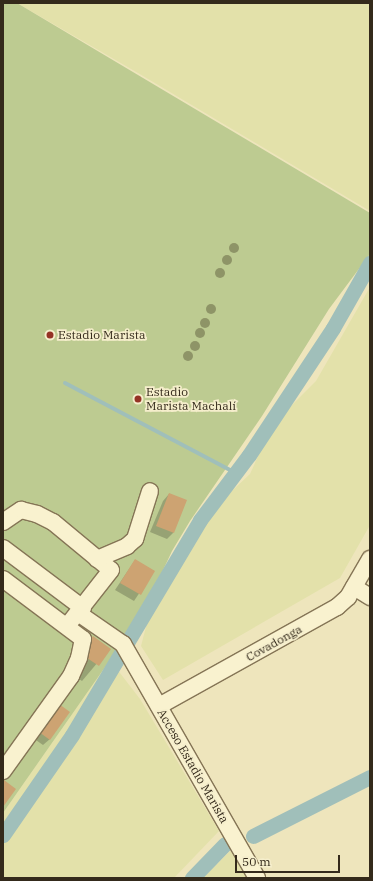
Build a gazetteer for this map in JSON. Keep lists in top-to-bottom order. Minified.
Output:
{"streets":{"street":["Covadonga","Acceso Estadio Marista"]},"crossings":[["Covadonga","Acceso Estadio Marista"]],"places":["Estadio Marista","Estadio Marista Machalí"],"scale_bar":"50 m"}
